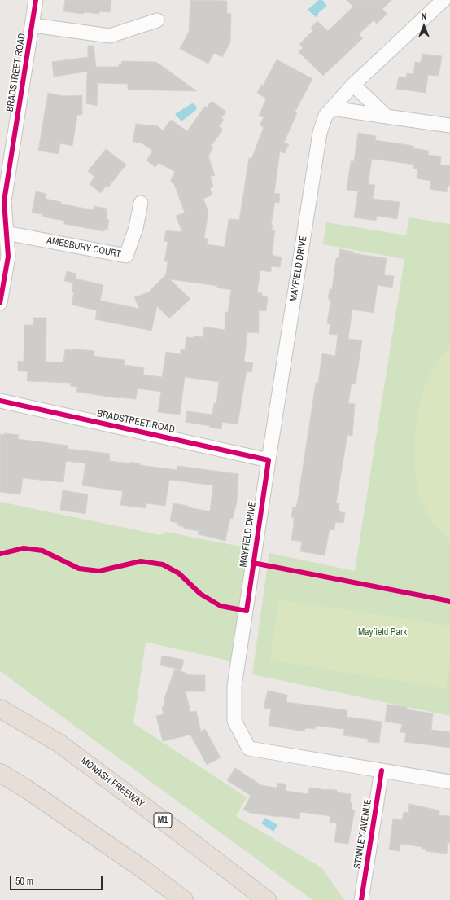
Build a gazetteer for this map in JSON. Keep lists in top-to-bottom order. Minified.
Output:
{"streets":{"highway":["MONASH FREEWAY","M1"],"street":["BRADSTREET ROAD","AMESBURY COURT","MAYFIELD DRIVE","STANLEY AVENUE"]},"crossings":[["BRADSTREET ROAD","AMESBURY COURT"],["BRADSTREET ROAD","MAYFIELD DRIVE"],["MAYFIELD DRIVE","STANLEY AVENUE"]],"parks":["Mayfield Park"],"scale_bar":"50 m","north":"top"}
